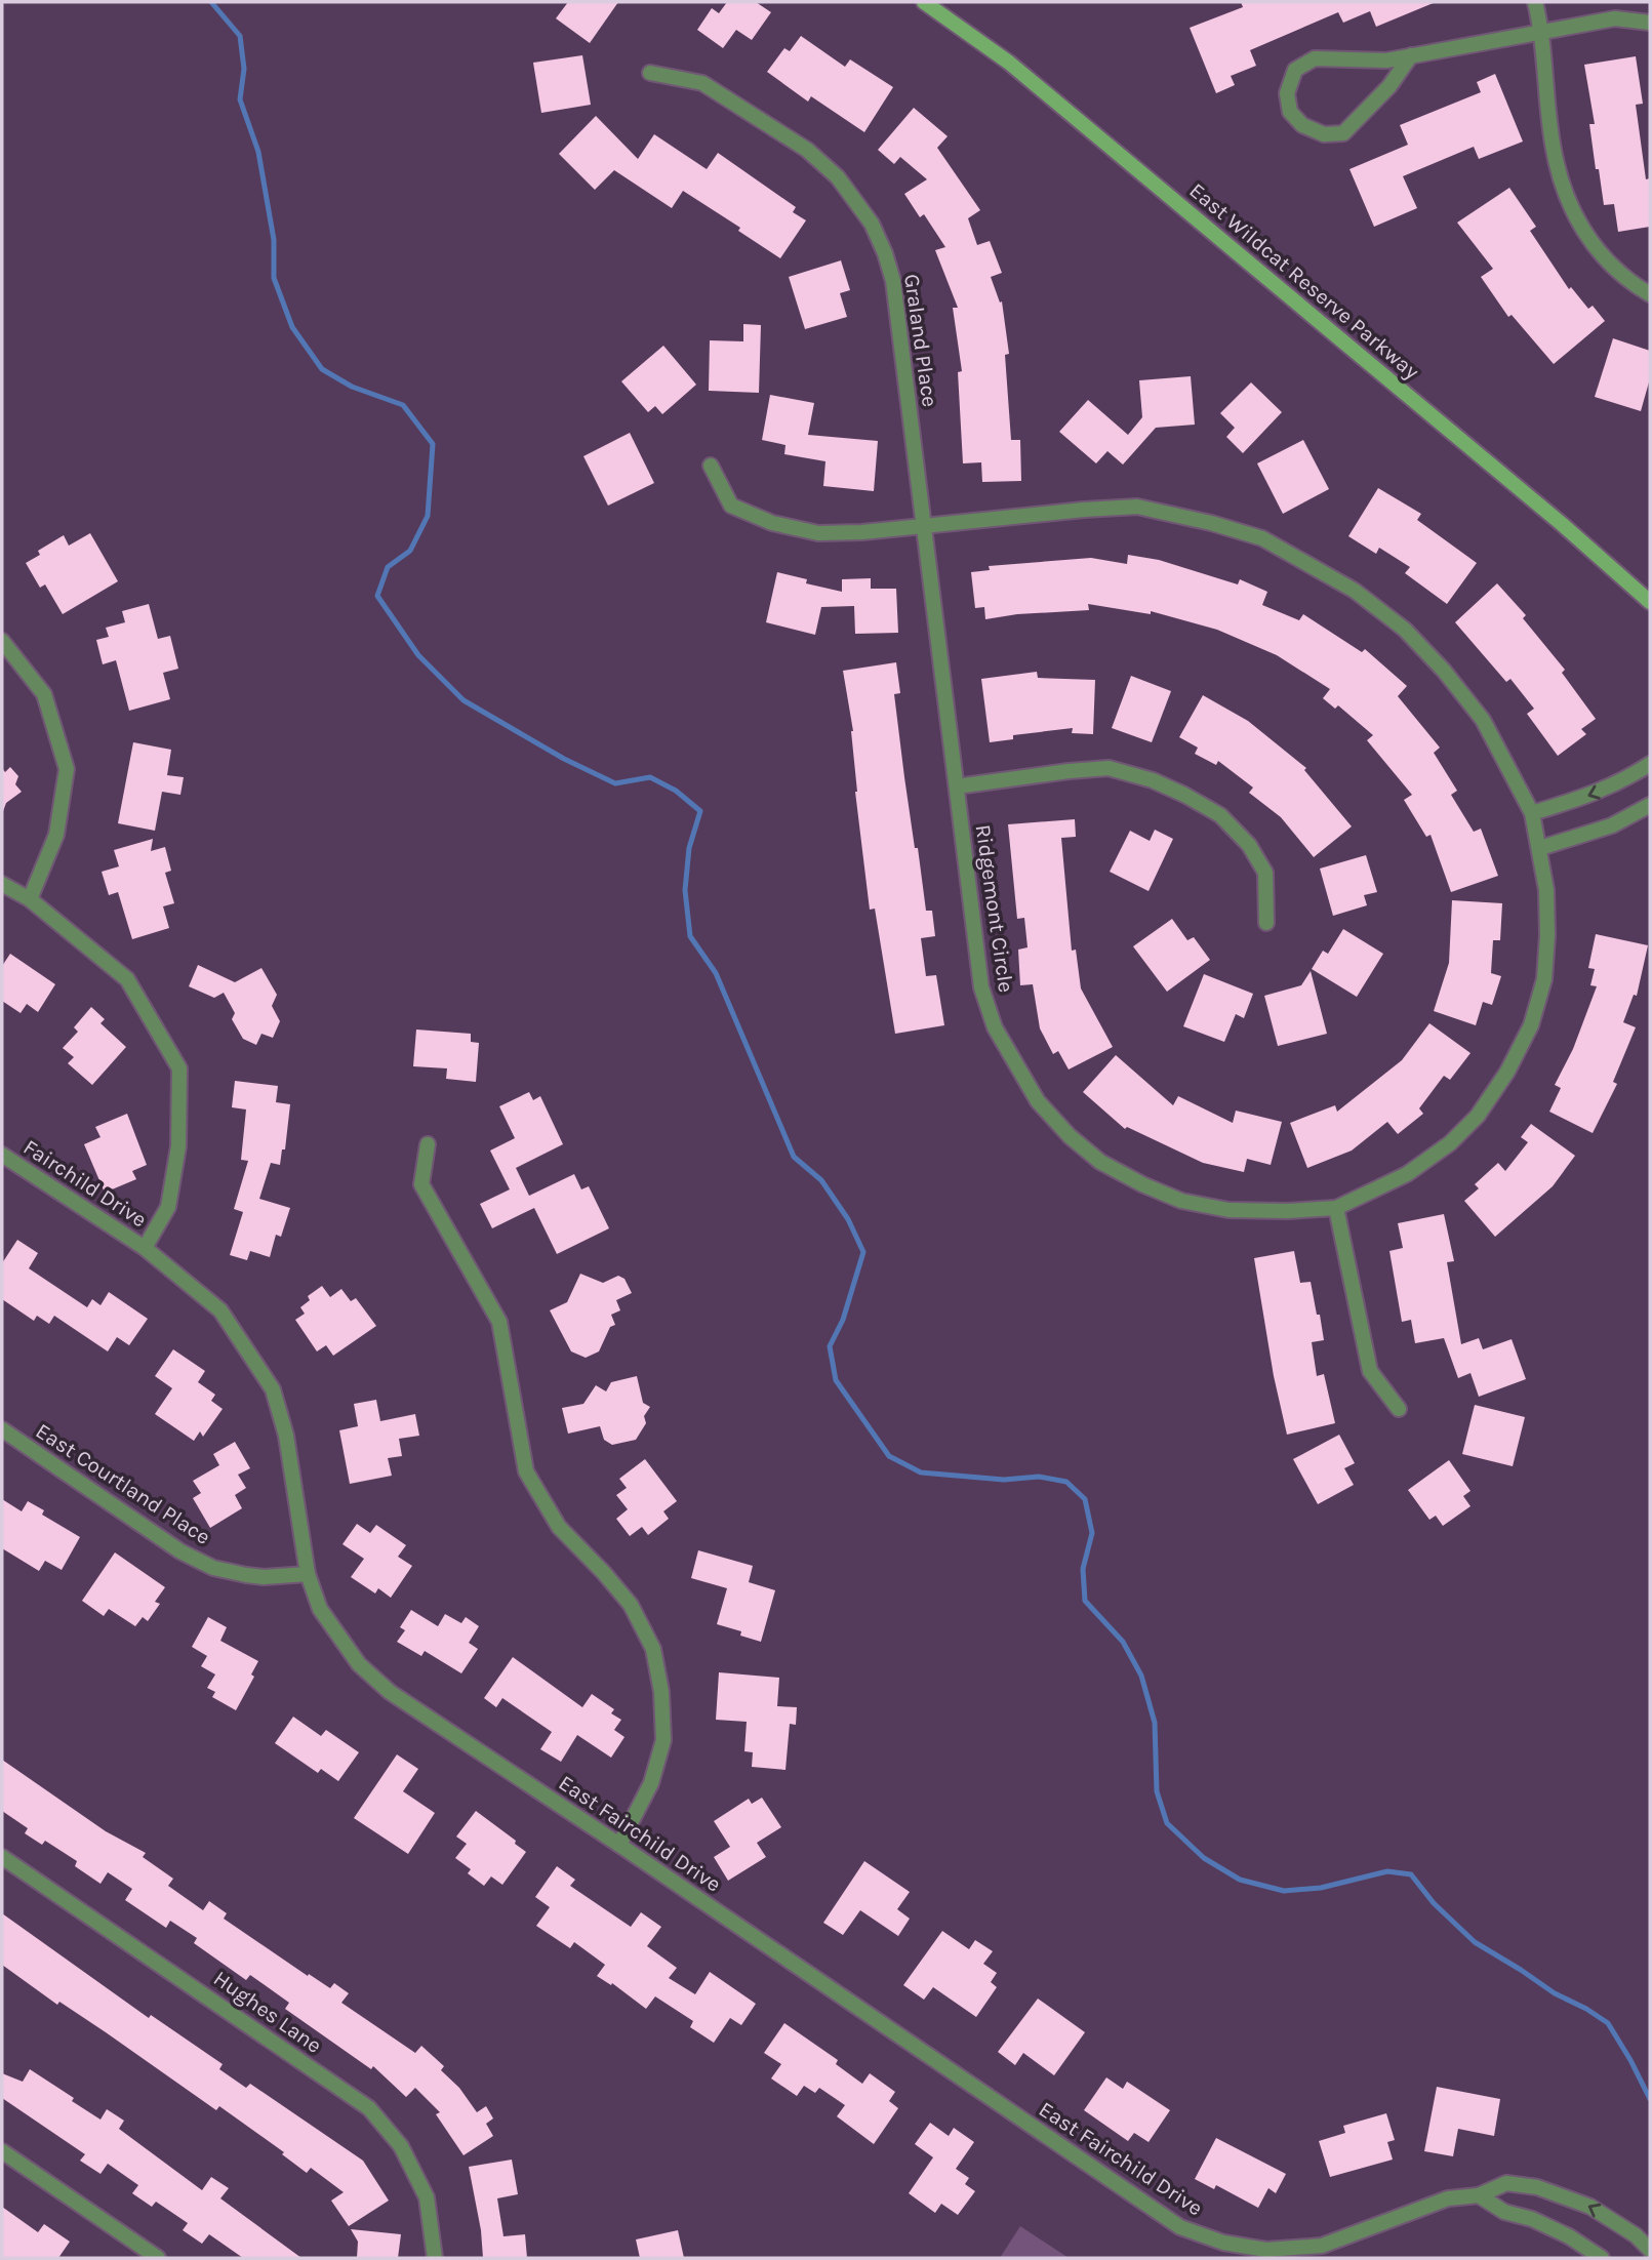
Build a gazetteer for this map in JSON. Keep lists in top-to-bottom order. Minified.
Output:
{"streets":{"main road":["East Wildcat Reserve Parkway"],"street":["Graland Place","Ridgemont Circle","Fairchild Drive","East Courtland Place","East Fairchild Drive","Hughes Lane"]},"crossings":[["Graland Place","Ridgemont Circle"],["Fairchild Drive","East Fairchild Drive"],["East Courtland Place","East Fairchild Drive"]]}
